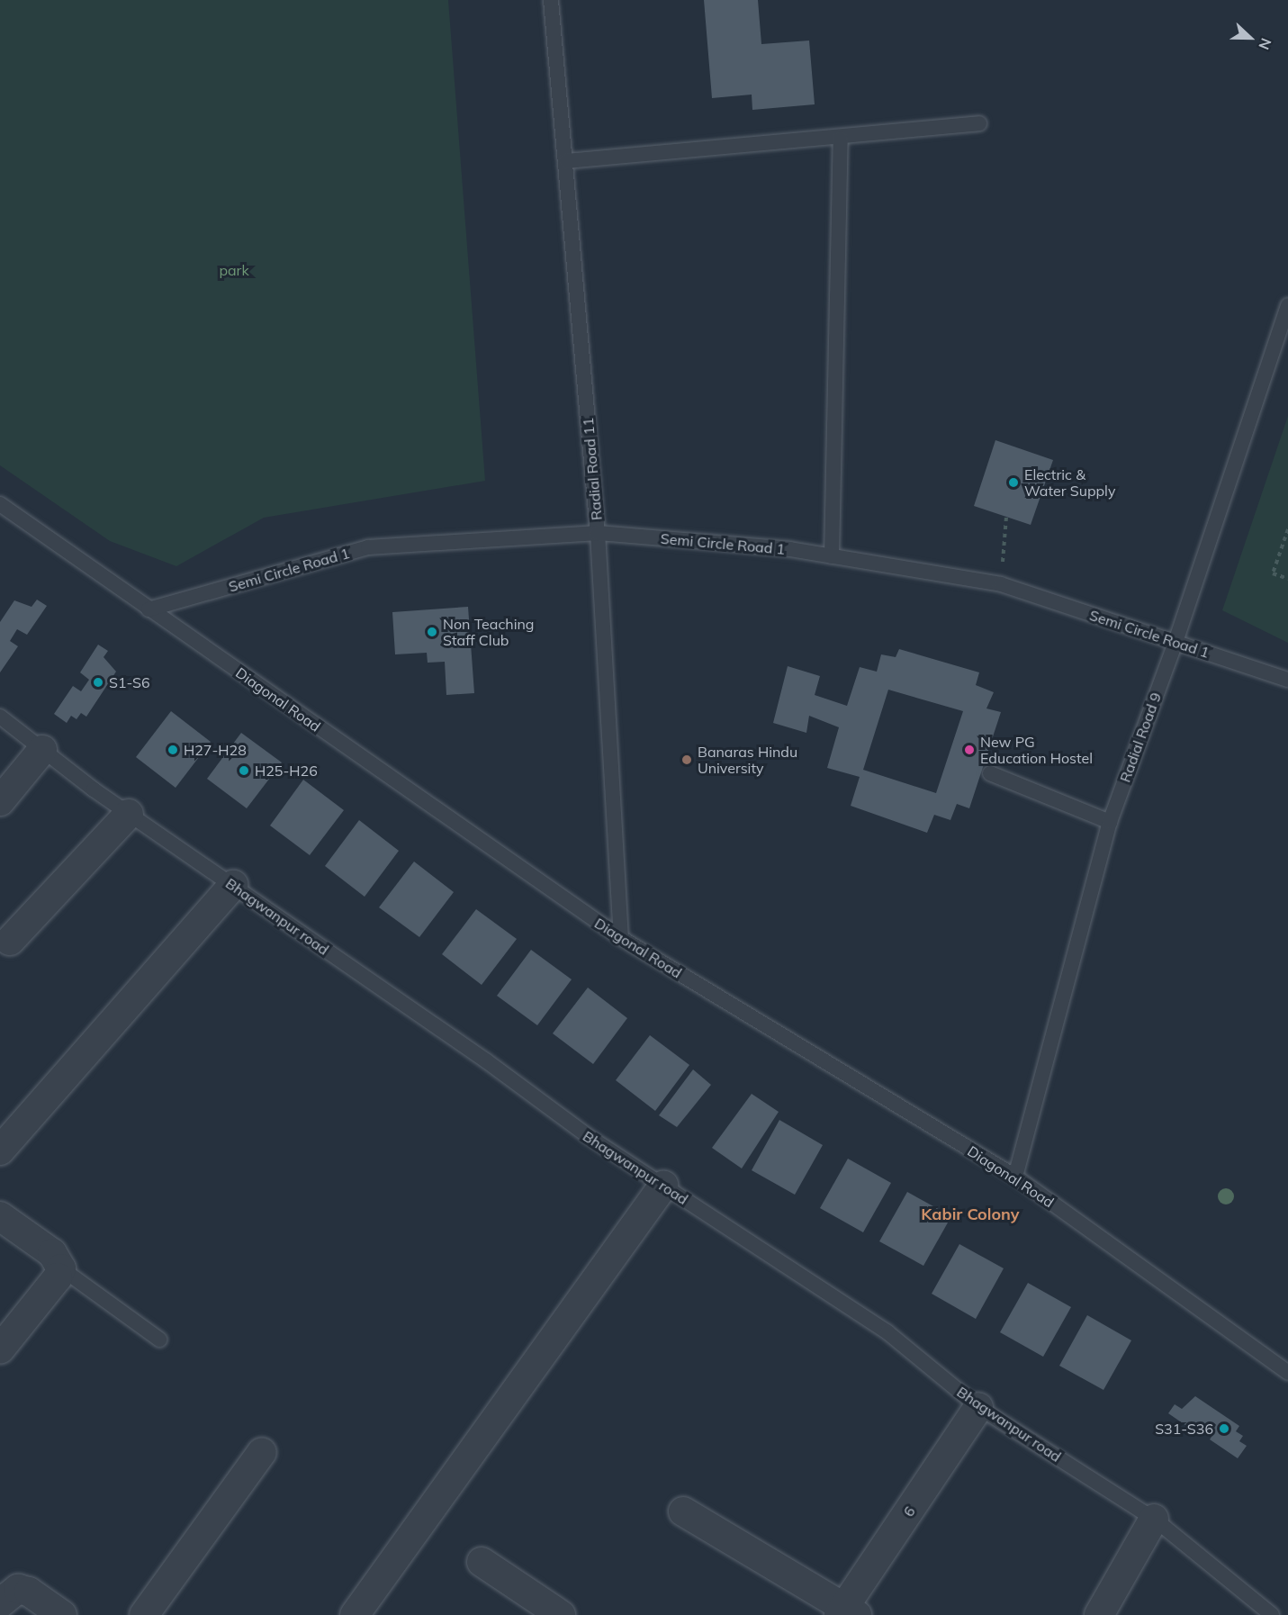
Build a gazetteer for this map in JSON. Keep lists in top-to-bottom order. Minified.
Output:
{"streets":{"street":["6"],"lane":["Radial Road 11","Semi Circle Road 1","Diagonal Road","Radial Road 9","Bhagwanpur road"]},"crossings":[["Radial Road 11","Semi Circle Road 1"],["Radial Road 11","Diagonal Road"],["Semi Circle Road 1","Diagonal Road"],["Semi Circle Road 1","Radial Road 9"],["Diagonal Road","Radial Road 9"],["Bhagwanpur road","6"]],"districts":["Kabir Colony"],"parks":["park"],"places":["Electric & Water Supply","Non Teaching Staff Club","S1-S6","H27-H28","New PG Education Hostel","Banaras Hindu University","H25-H26","S31-S36"],"north":"right"}
